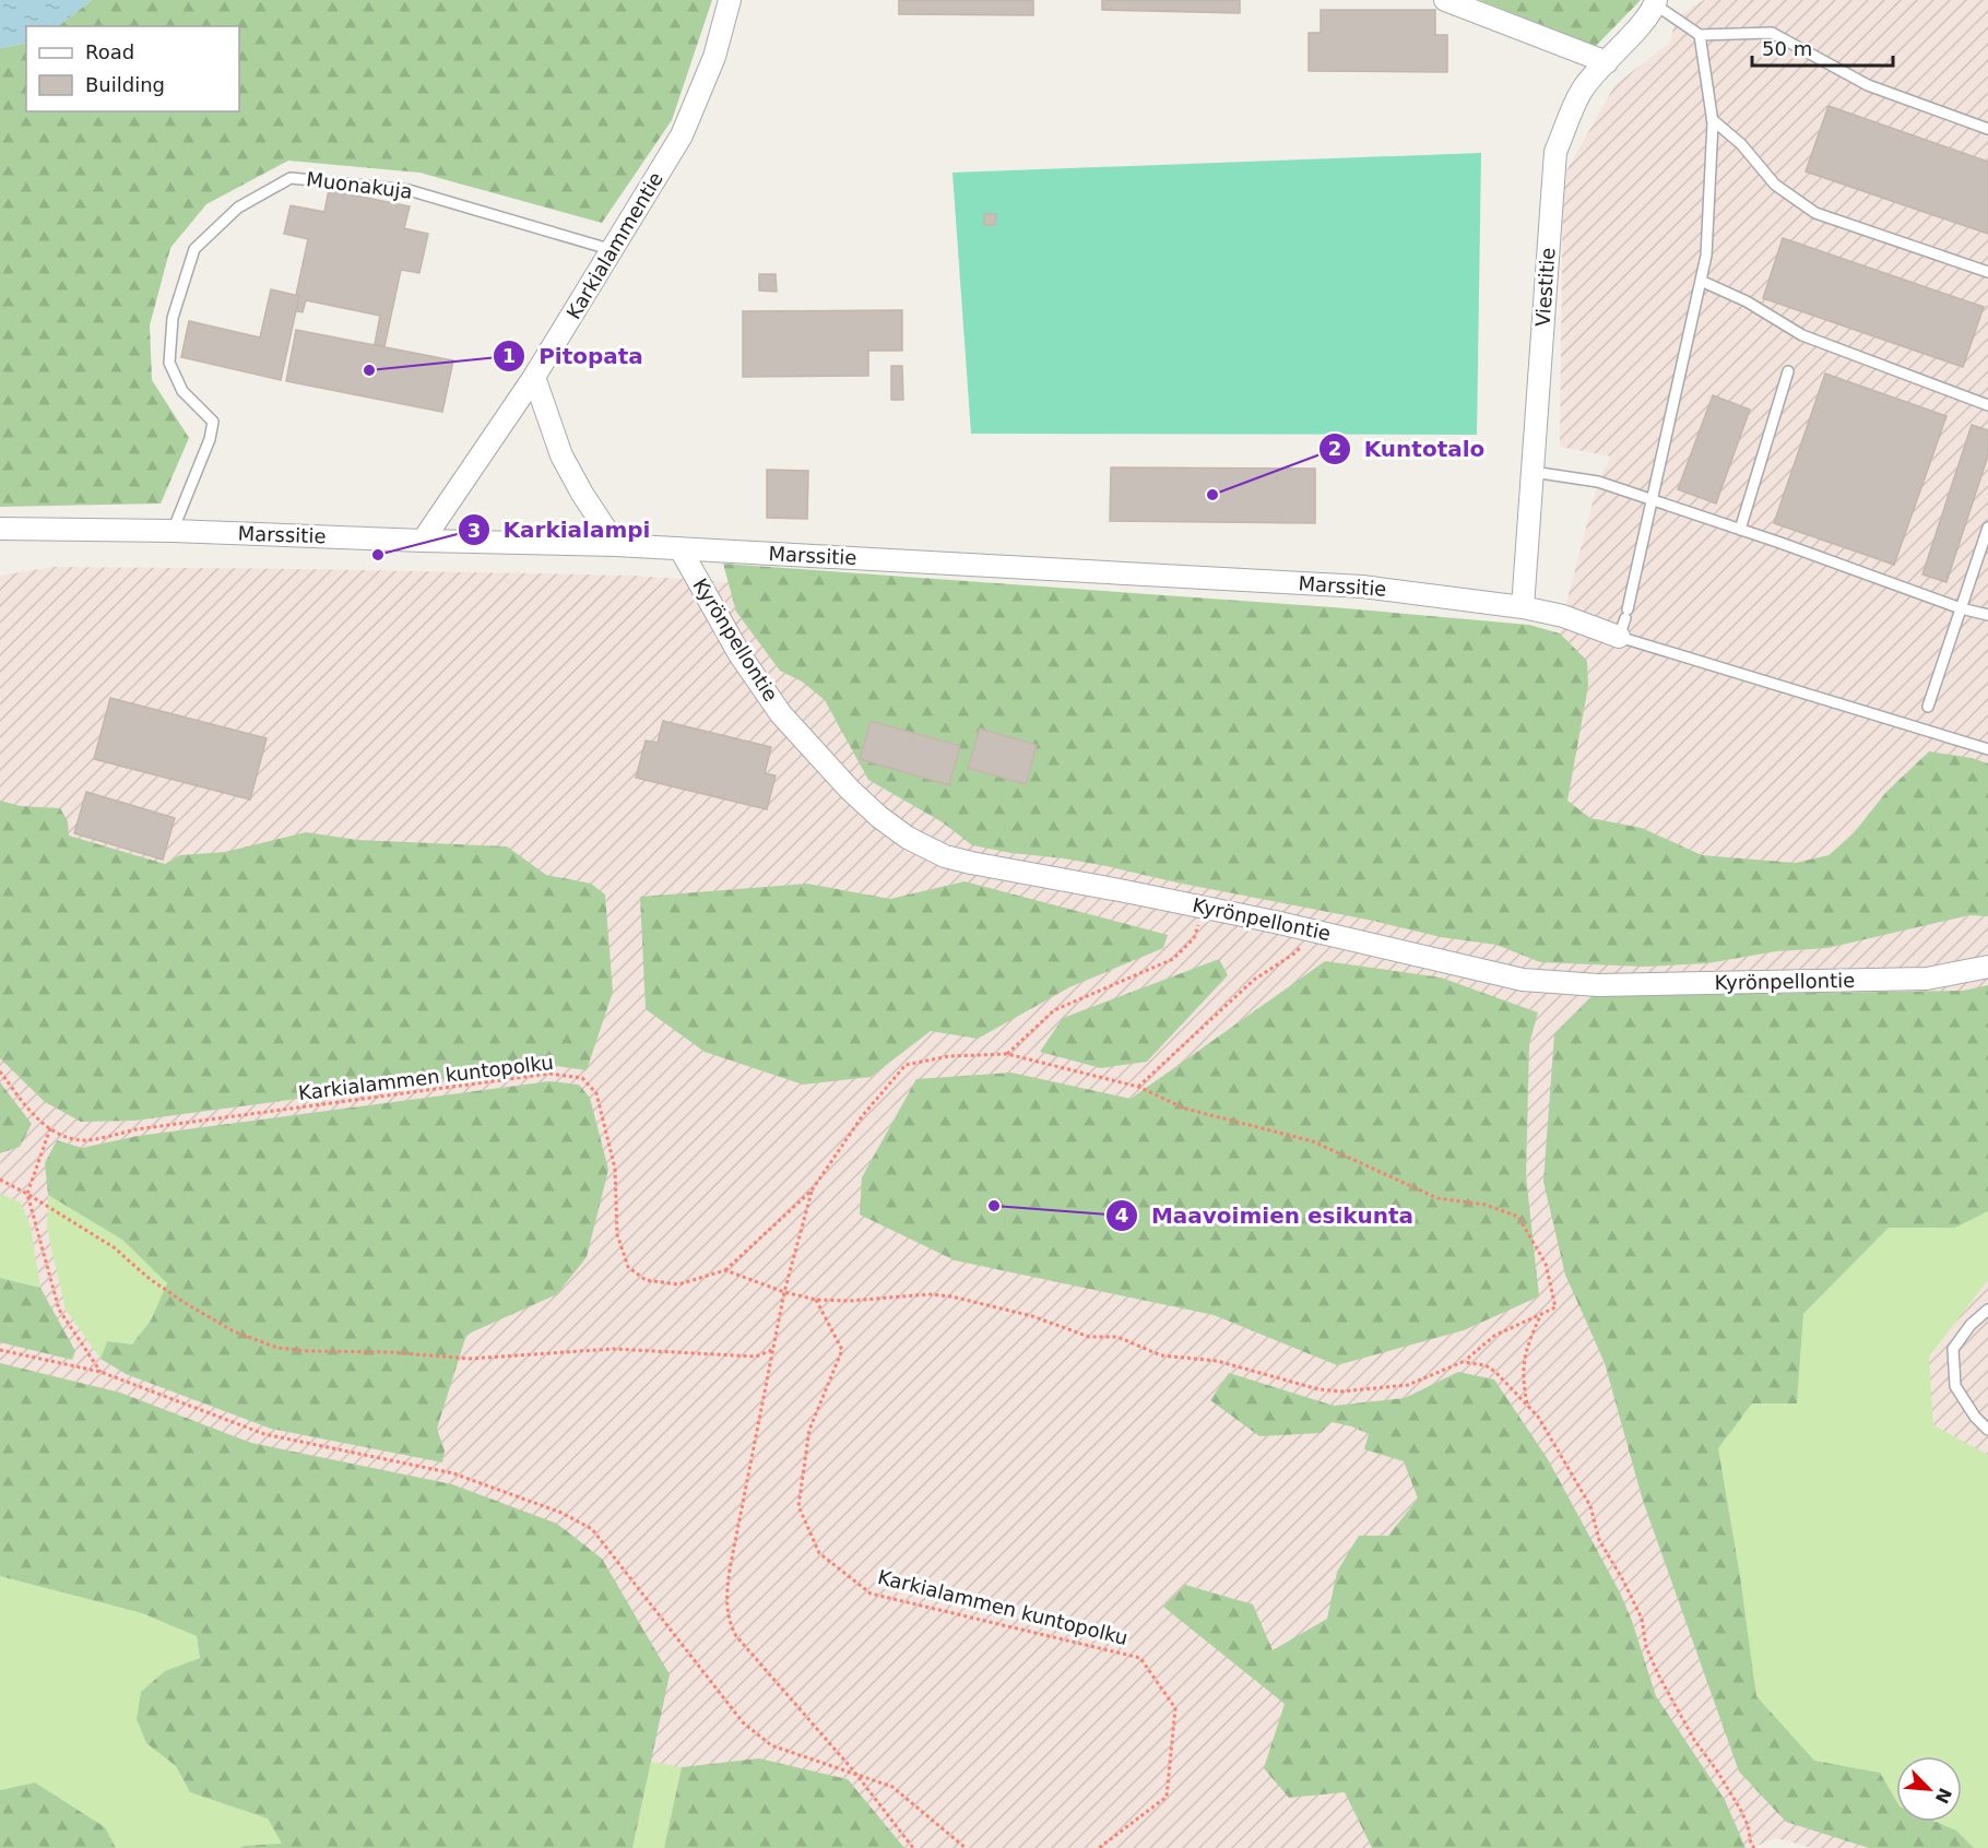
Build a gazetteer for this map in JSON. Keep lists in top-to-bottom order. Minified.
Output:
{"streets":{"street":["Karkialammentie","Viestitie","Marssitie","Kyrönpellontie"],"lane":["Muonakuja"],"path":["Karkialammen kuntopolku"]},"crossings":[["Muonakuja","Karkialammentie"],["Muonakuja","Marssitie"],["Karkialammentie","Marssitie"],["Viestitie","Marssitie"],["Marssitie","Kyrönpellontie"]],"places":["Pitopata","Kuntotalo","Karkialampi","Maavoimien esikunta"],"legend":["Road","Building"],"scale_bar":"50 m","north":"bottom right"}
